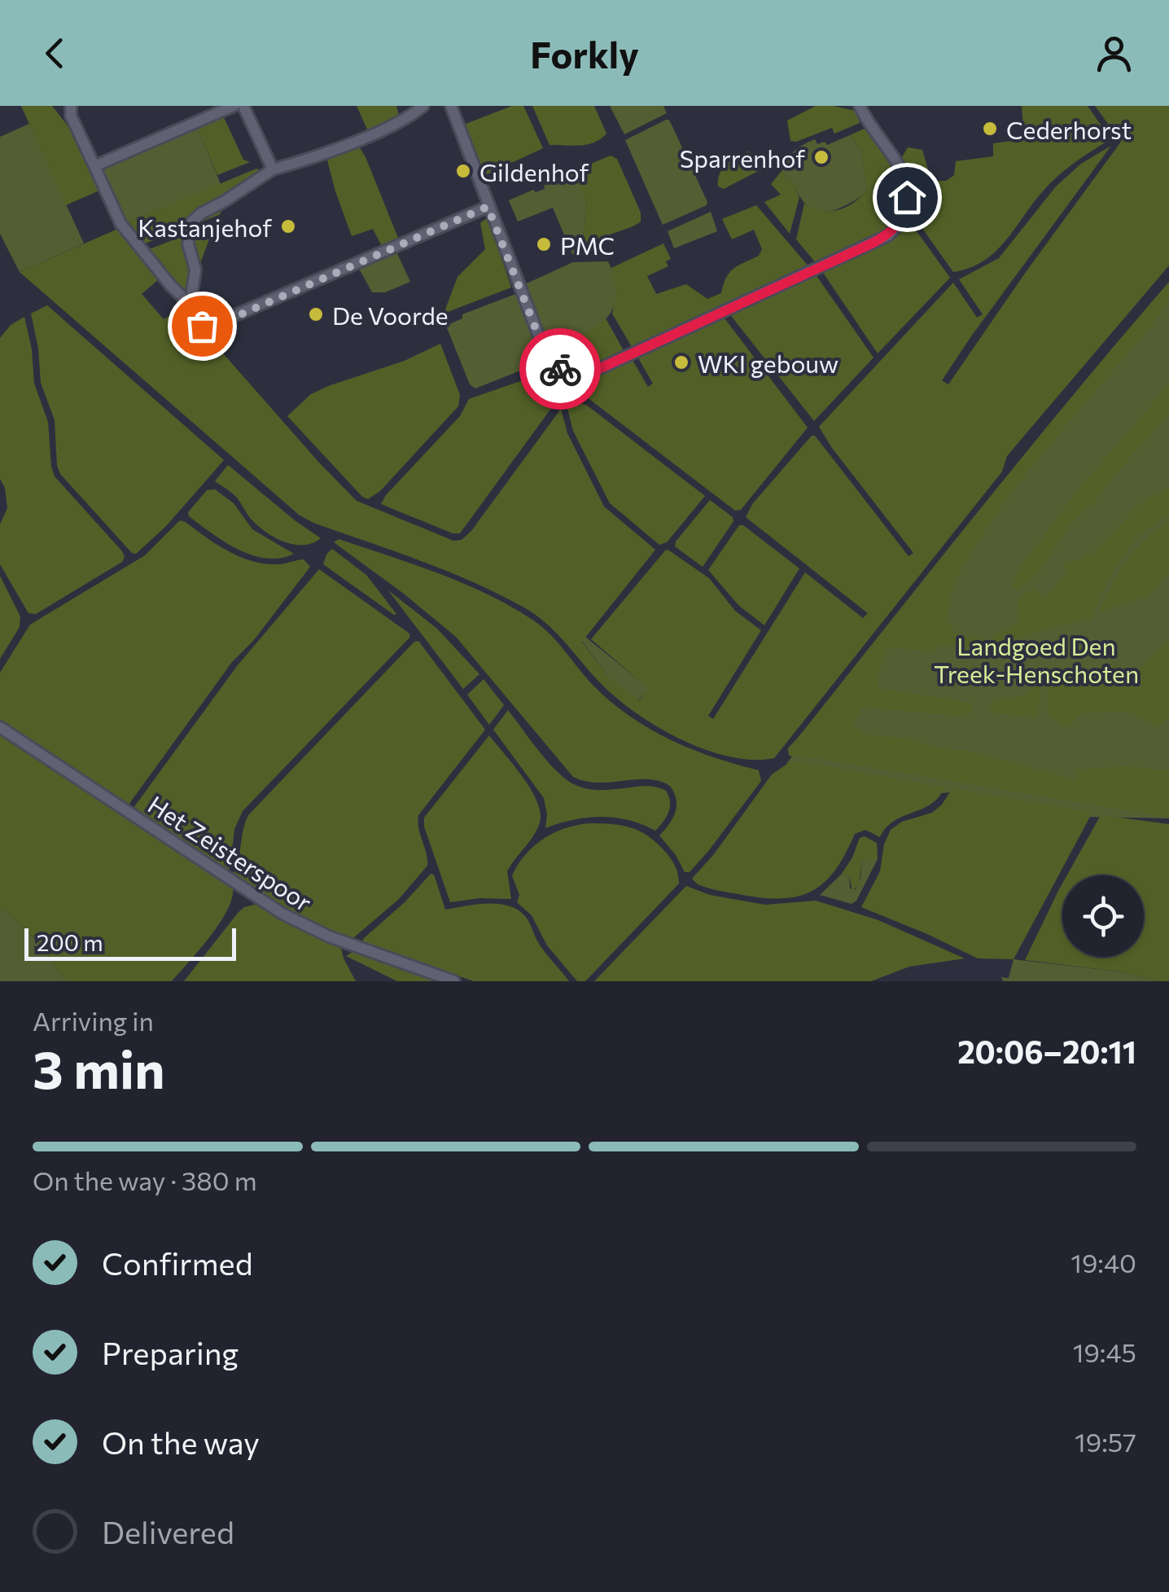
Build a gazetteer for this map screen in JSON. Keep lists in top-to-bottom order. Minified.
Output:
{"streets":{"street":["Het Zeisterspoor"]},"parks":["Landgoed Den Treek-Henschoten"],"places":["Cederhorst","Sparrenhof","Gildenhof","Kastanjehof","PMC","De Voorde","WKI gebouw"],"scale_bar":"200 m","page":{"header":"Forkly","scale":"200 m","heading":["3 min","Arriving in","20:06–20:11"],"bar":"On the way · 380 m","list":[["Confirmed","19:40"],["Preparing","19:45"],["On the way","19:57"],"Delivered"]}}
